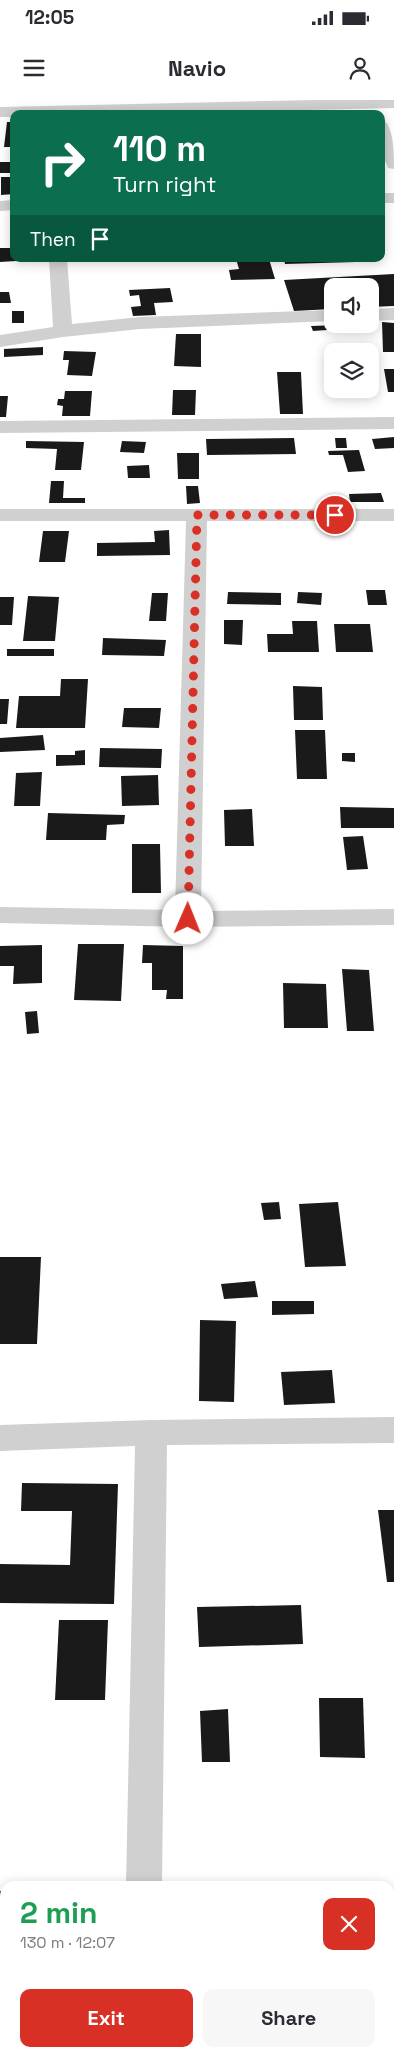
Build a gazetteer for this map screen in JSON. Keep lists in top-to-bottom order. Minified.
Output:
{"page":{"status":"12:05","header":"Navio","turn":["110 m","Turn right"],"then":"Then","heading":["2 min","130 m · 12:07"],"buttons":["Exit","Share"]}}
